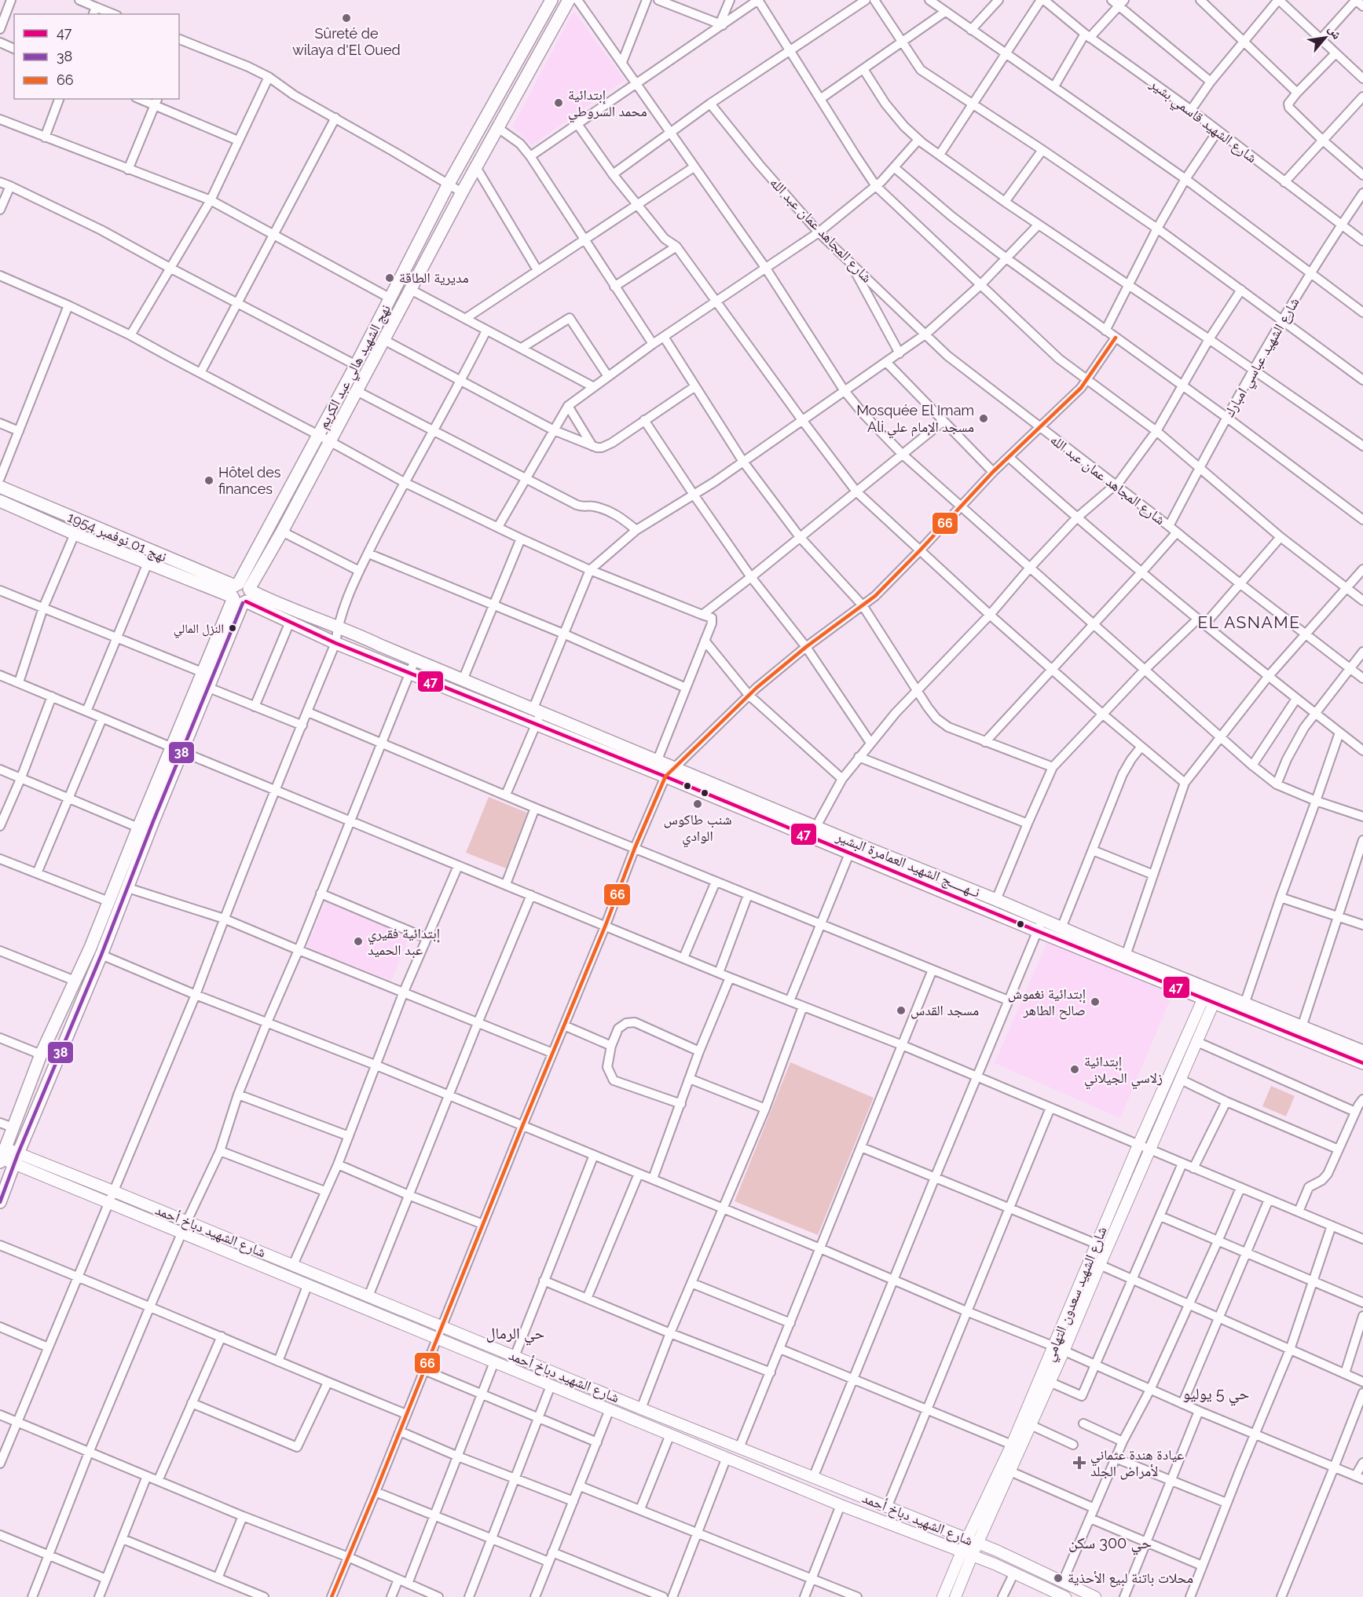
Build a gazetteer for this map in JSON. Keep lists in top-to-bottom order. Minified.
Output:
{"streets":{"main road":["نهج الشهيد هالي عبد الكريم","نهج 01 نوفمبر 1954","نــهـــــج الشهيد العمامرة البشير"],"street":["شارع الشهيد قاسمي بشير","شارع المجاهد عمان عبد الله","شارع الشهيد عباسي امبارك","شارع الشهيد دباخ أحمد","شارع الشهيد سعدون التهامي"]},"crossings":[["شارع الشهيد قاسمي بشير","شارع الشهيد عباسي امبارك"],["شارع المجاهد عمان عبد الله","شارع الشهيد عباسي امبارك"],["نهج الشهيد هالي عبد الكريم","نهج 01 نوفمبر 1954"],["نهج الشهيد هالي عبد الكريم","نــهـــــج الشهيد العمامرة البشير"],["نهج 01 نوفمبر 1954","نــهـــــج الشهيد العمامرة البشير"],["نــهـــــج الشهيد العمامرة البشير","شارع الشهيد سعدون التهامي"],["شارع الشهيد دباخ أحمد","شارع الشهيد سعدون التهامي"]],"districts":["EL ASNAME","حي الرمال","حي 5 يوليو","حي 300 سكن"],"places":{"other":["Sûreté de wilaya d'El Oued","إبتدائية محمد السروطي","مديرية الطاقة","Mosquée El Imam Ali,مسجد الإمام علي","Hôtel des finances","النزل المالي","شنب طاكوس الوادي","إبتدائية فقيري عبد الحميد","إبتدائية نغموش صالح الطاهر","مسجد القدس","إبتدائية زلاسي الجيلاني","محلات باتنة لبيع الأحذية"],"health":["عيادة هندة عثماني لأمراض الجلد"]},"lines":["transit line 66","transit line 47","transit line 38"],"legend":["47","38","66"],"north":"top right"}
